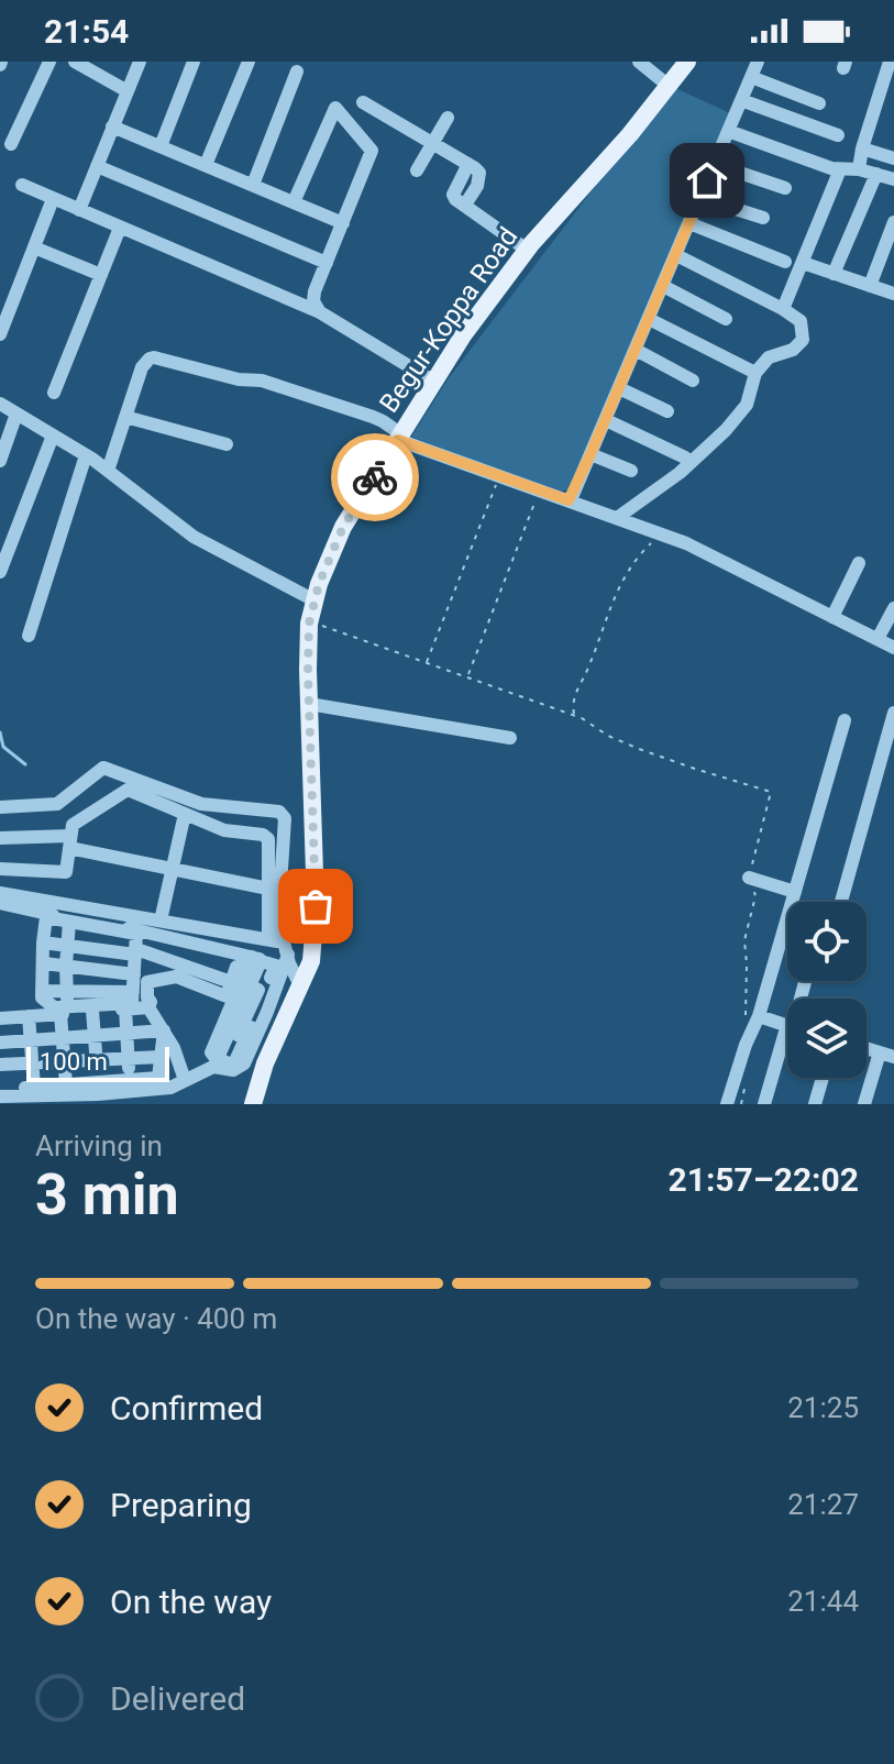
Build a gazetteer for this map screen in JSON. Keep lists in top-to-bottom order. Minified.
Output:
{"streets":{"main road":["Begur-Koppa Road"]},"scale_bar":"100 m","page":{"status":"21:54","scale":"100 m","heading":["3 min","Arriving in","21:57–22:02"],"bar":"On the way · 400 m","list":[["Confirmed","21:25"],["Preparing","21:27"],["On the way","21:44"],"Delivered"]}}
